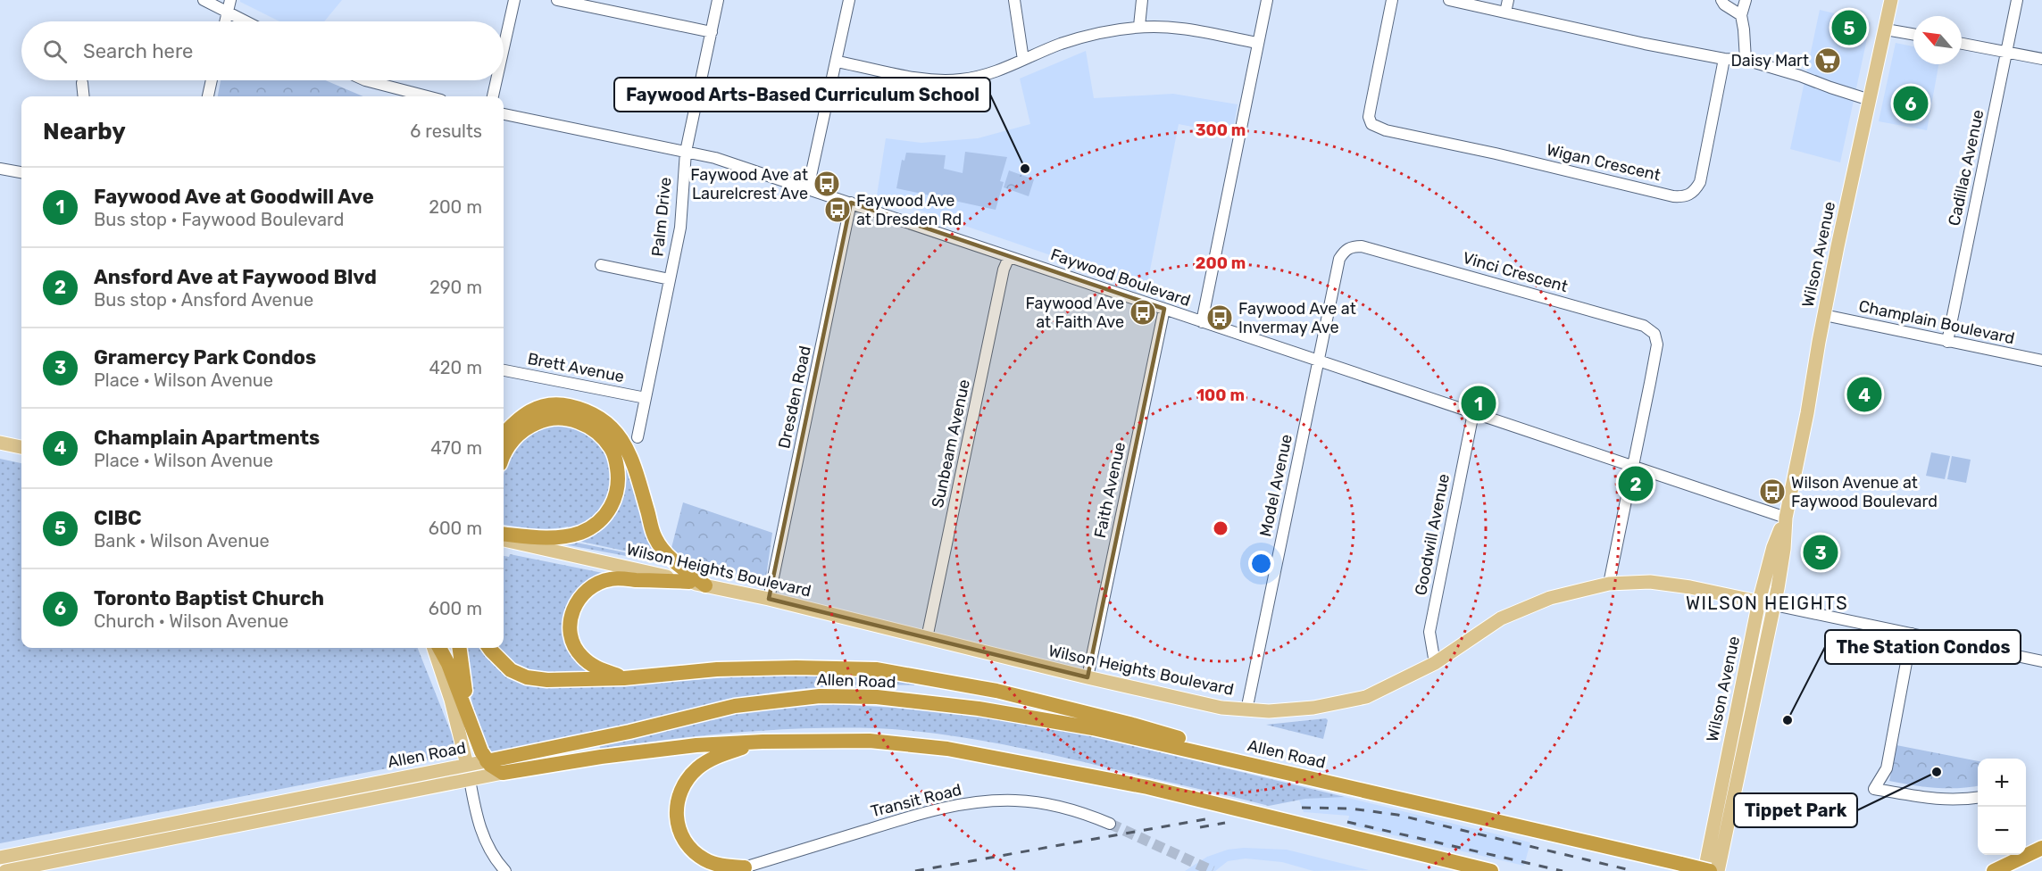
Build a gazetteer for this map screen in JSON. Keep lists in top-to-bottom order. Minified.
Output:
{"streets":{"highway":["Allen Road"],"main road":["Wilson Avenue","Wilson Heights Boulevard"],"street":["Wigan Crescent","Cadillac Avenue","Palm Drive","Vinci Crescent","Faywood Boulevard","Champlain Boulevard","Brett Avenue","Dresden Road","Sunbeam Avenue","Model Avenue","Faith Avenue","Goodwill Avenue","Transit Road"]},"crossings":[["Cadillac Avenue","Champlain Boulevard"],["Palm Drive","Faywood Boulevard"],["Palm Drive","Brett Avenue"],["Wilson Avenue","Faywood Boulevard"],["Wilson Avenue","Champlain Boulevard"],["Wilson Avenue","Wilson Heights Boulevard"],["Vinci Crescent","Faywood Boulevard"],["Vinci Crescent","Model Avenue"],["Faywood Boulevard","Dresden Road"],["Faywood Boulevard","Sunbeam Avenue"],["Faywood Boulevard","Model Avenue"],["Faywood Boulevard","Faith Avenue"],["Faywood Boulevard","Goodwill Avenue"],["Dresden Road","Wilson Heights Boulevard"],["Sunbeam Avenue","Wilson Heights Boulevard"],["Model Avenue","Wilson Heights Boulevard"],["Faith Avenue","Wilson Heights Boulevard"],["Goodwill Avenue","Wilson Heights Boulevard"]],"districts":["WILSON HEIGHTS"],"places":{"supermarket":["Daisy Mart"],"other":["Faywood Arts-Based Curriculum School","The Station Condos","Tippet Park"],"bus stop":["Faywood Ave at Laurelcrest Ave","Faywood Ave at Dresden Rd","Faywood Ave at Faith Ave","Faywood Ave at Invermay Ave","Wilson Avenue at Faywood Boulevard"]},"north":"top left","page":{"pins":["5","6","4","1","2","3"],"search":"Search here","heading":["Nearby","6 results"],"list":[{"mark":"1","name":"Faywood Ave at Goodwill Ave","note":"Bus stop · Faywood Boulevard","value":"200 m"},{"mark":"2","name":"Ansford Ave at Faywood Blvd","note":"Bus stop · Ansford Avenue","value":"290 m"},{"mark":"3","name":"Gramercy Park Condos","note":"Place · Wilson Avenue","value":"420 m"},{"mark":"4","name":"Champlain Apartments","note":"Place · Wilson Avenue","value":"470 m"},{"mark":"5","name":"CIBC","note":"Bank · Wilson Avenue","value":"600 m"},{"mark":"6","name":"Toronto Baptist Church","note":"Church · Wilson Avenue","value":"600 m"}],"map_buttons":["+","−"]},"rings":["300 m","200 m","100 m"]}
